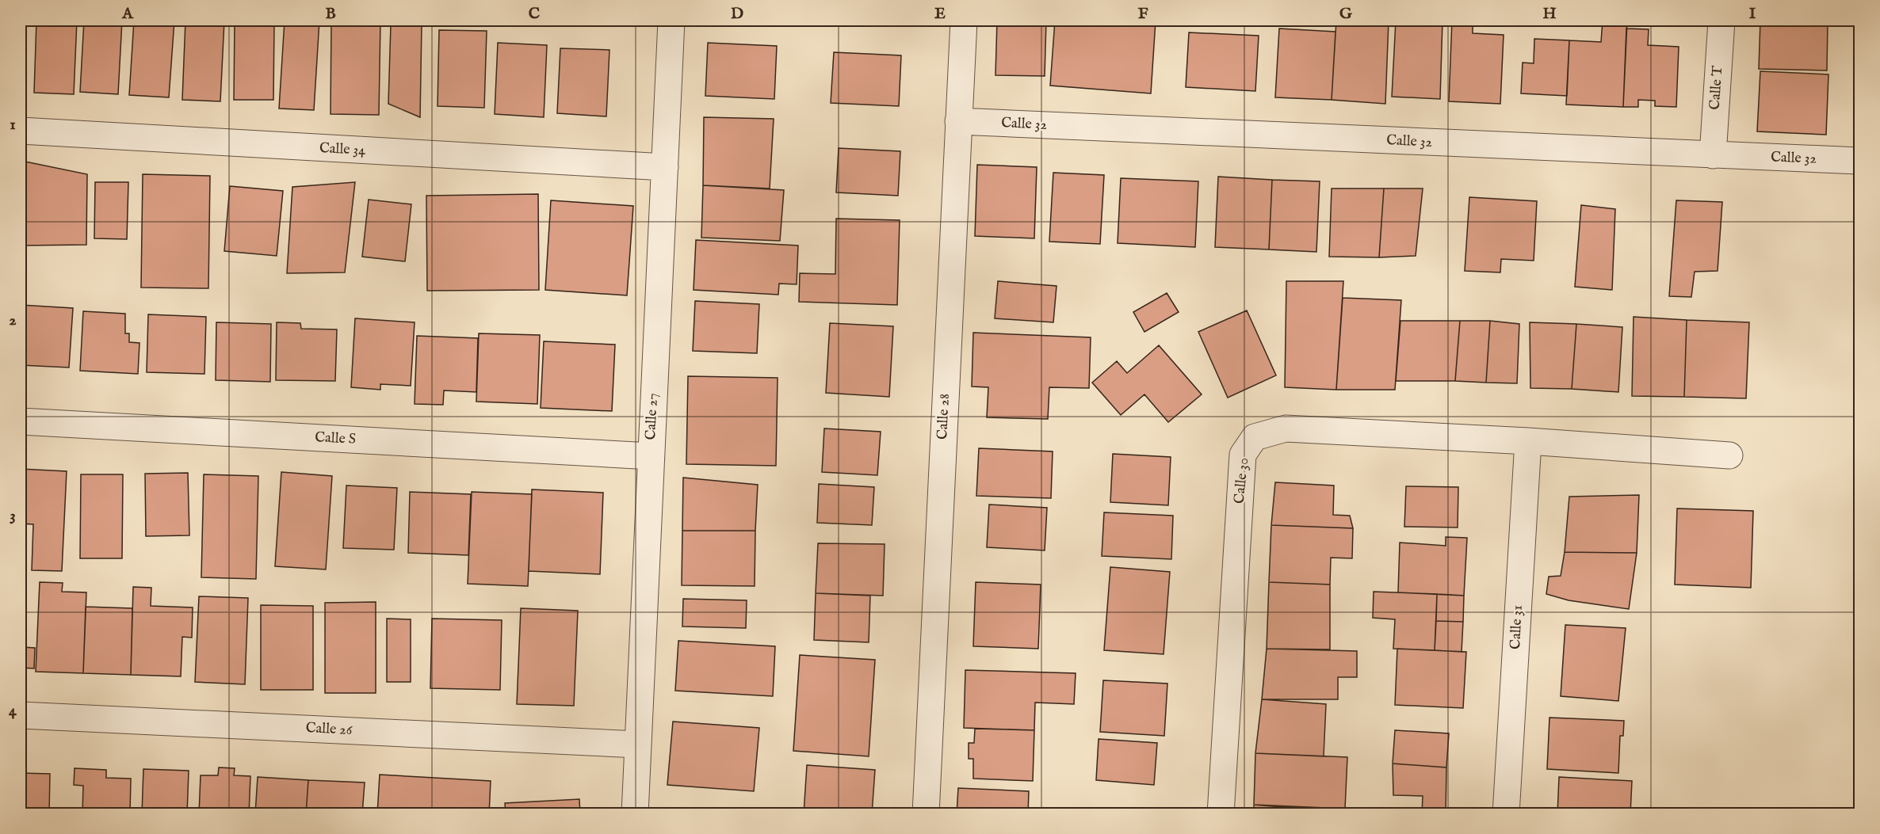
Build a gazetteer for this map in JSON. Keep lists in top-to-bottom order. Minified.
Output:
{"streets":{"street":["Calle T","Calle 32","Calle 34","Calle 27","Calle 28","Calle S","Calle 30","Calle 31","Calle 26"]},"crossings":[["Calle T","Calle 32"],["Calle 32","Calle 28"],["Calle 34","Calle 27"],["Calle 27","Calle S"],["Calle 27","Calle 26"],["Calle 30","Calle 31"]],"grid":{"columns":["A","B","C","D","E","F","G","H","I"],"rows":["1","2","3","4"]}}
